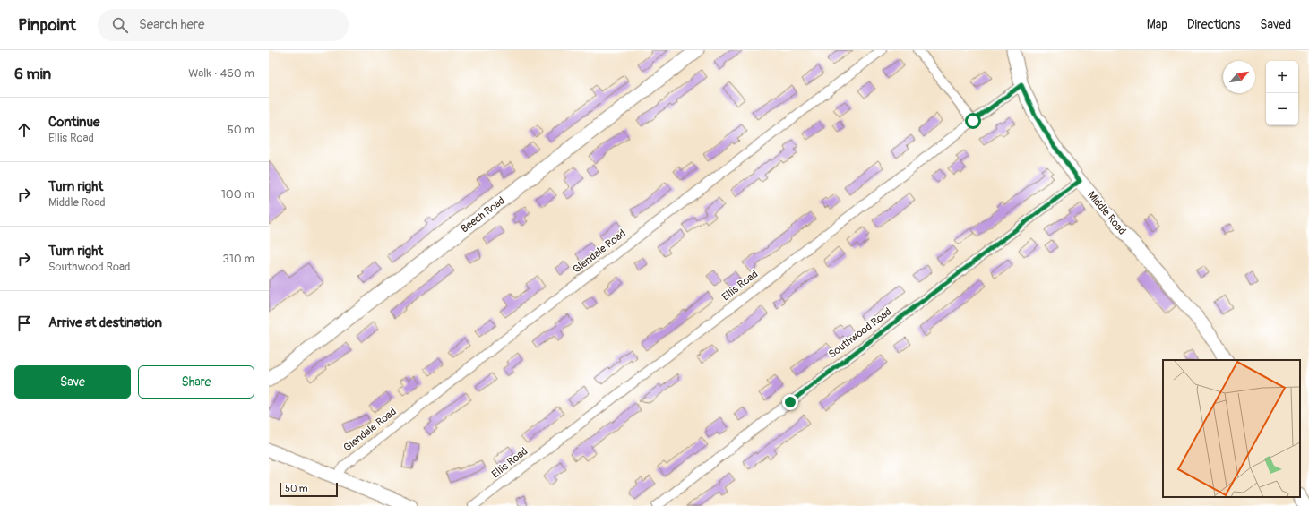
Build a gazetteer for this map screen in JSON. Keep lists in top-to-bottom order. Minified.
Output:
{"streets":{"street":["Middle Road","Beech Road","Glendale Road","Ellis Road","Southwood Road"]},"crossings":[["Middle Road","Ellis Road"],["Middle Road","Southwood Road"]],"scale_bar":"50 m","north":"top right","page":{"header":"Pinpoint","search":"Search here","nav":["Map","Directions","Saved"],"heading":["6 min","Walk · 460 m"],"map_buttons":["+","−"],"list":[["Continue","Ellis Road","50 m"],["Turn right","Middle Road","100 m"],["Turn right","Southwood Road","310 m"],"Arrive at destination"],"buttons":["Save","Share"],"scale":"50 m"}}
